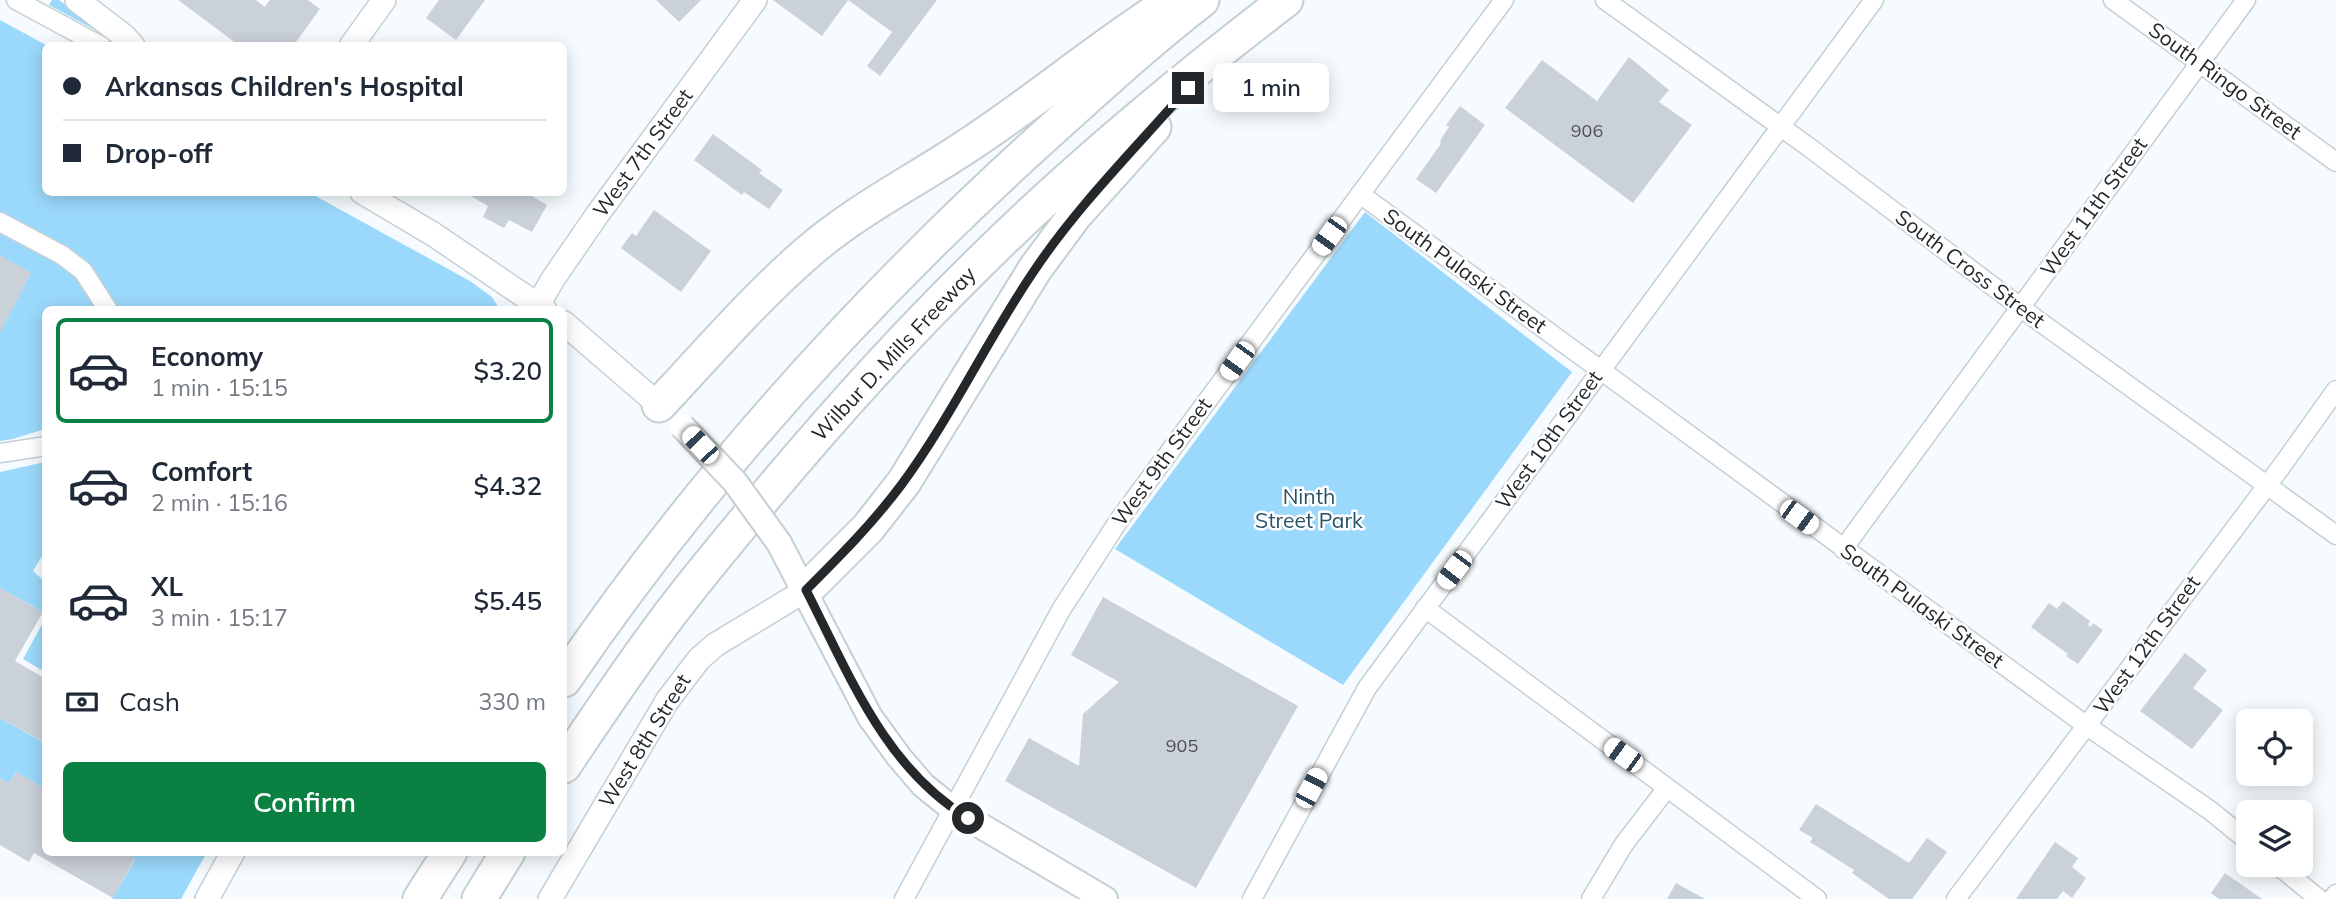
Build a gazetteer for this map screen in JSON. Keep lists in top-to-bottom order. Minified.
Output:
{"streets":{"highway":["Wilbur D. Mills Freeway"],"street":["South Ringo Street","West 7th Street","West 11th Street","South Cross Street","South Pulaski Street","West 10th Street","West 9th Street","West 12th Street","West 8th Street"]},"crossings":[["South Ringo Street","West 11th Street"],["West 11th Street","South Cross Street"],["West 11th Street","South Pulaski Street"],["South Cross Street","West 10th Street"],["South Cross Street","West 12th Street"],["South Pulaski Street","West 10th Street"],["South Pulaski Street","West 9th Street"],["South Pulaski Street","West 12th Street"]],"parks":["Ninth Street Park"],"house_numbers":["906","905"],"page":{"banner":["Arkansas Children's Hospital","Drop-off"],"bubble":"1 min","list":[{"name":"Economy","note":"1 min · 15:15","value":"$3.20"},{"name":"Comfort","note":"2 min · 15:16","value":"$4.32"},{"name":"XL","note":"3 min · 15:17","value":"$5.45"}],"pay":["Cash","330 m"],"buttons":"Confirm"}}
